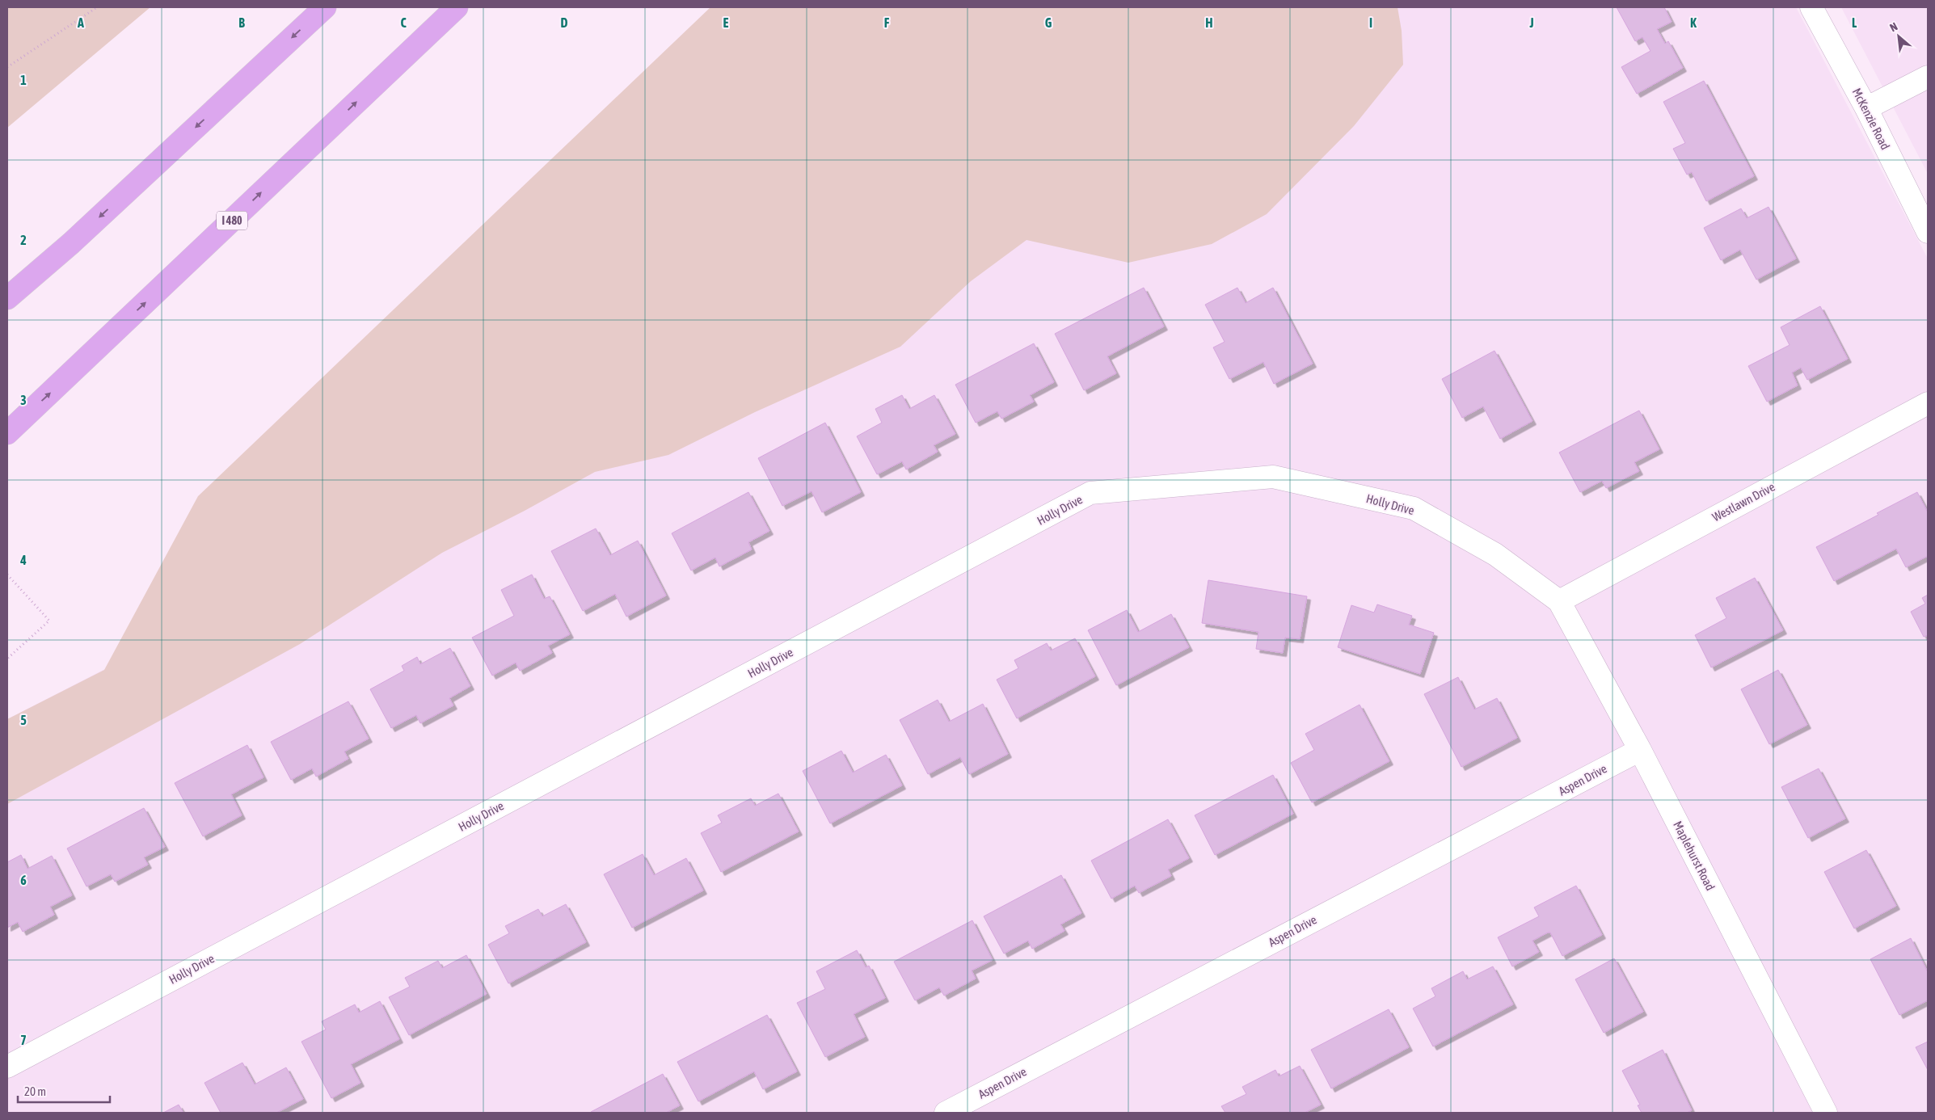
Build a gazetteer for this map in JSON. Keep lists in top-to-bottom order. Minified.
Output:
{"streets":{"highway":["I 480"],"street":["McKenzie Road","Westlawn Drive","Holly Drive","Aspen Drive","Maplehurst Road"]},"crossings":[["Westlawn Drive","Holly Drive"],["Westlawn Drive","Maplehurst Road"],["Holly Drive","Maplehurst Road"],["Aspen Drive","Maplehurst Road"]],"scale_bar":"20 m","north":"top left","grid":{"columns":["A","B","C","D","E","F","G","H","I","J","K","L"],"rows":["1","2","3","4","5","6","7"]}}
